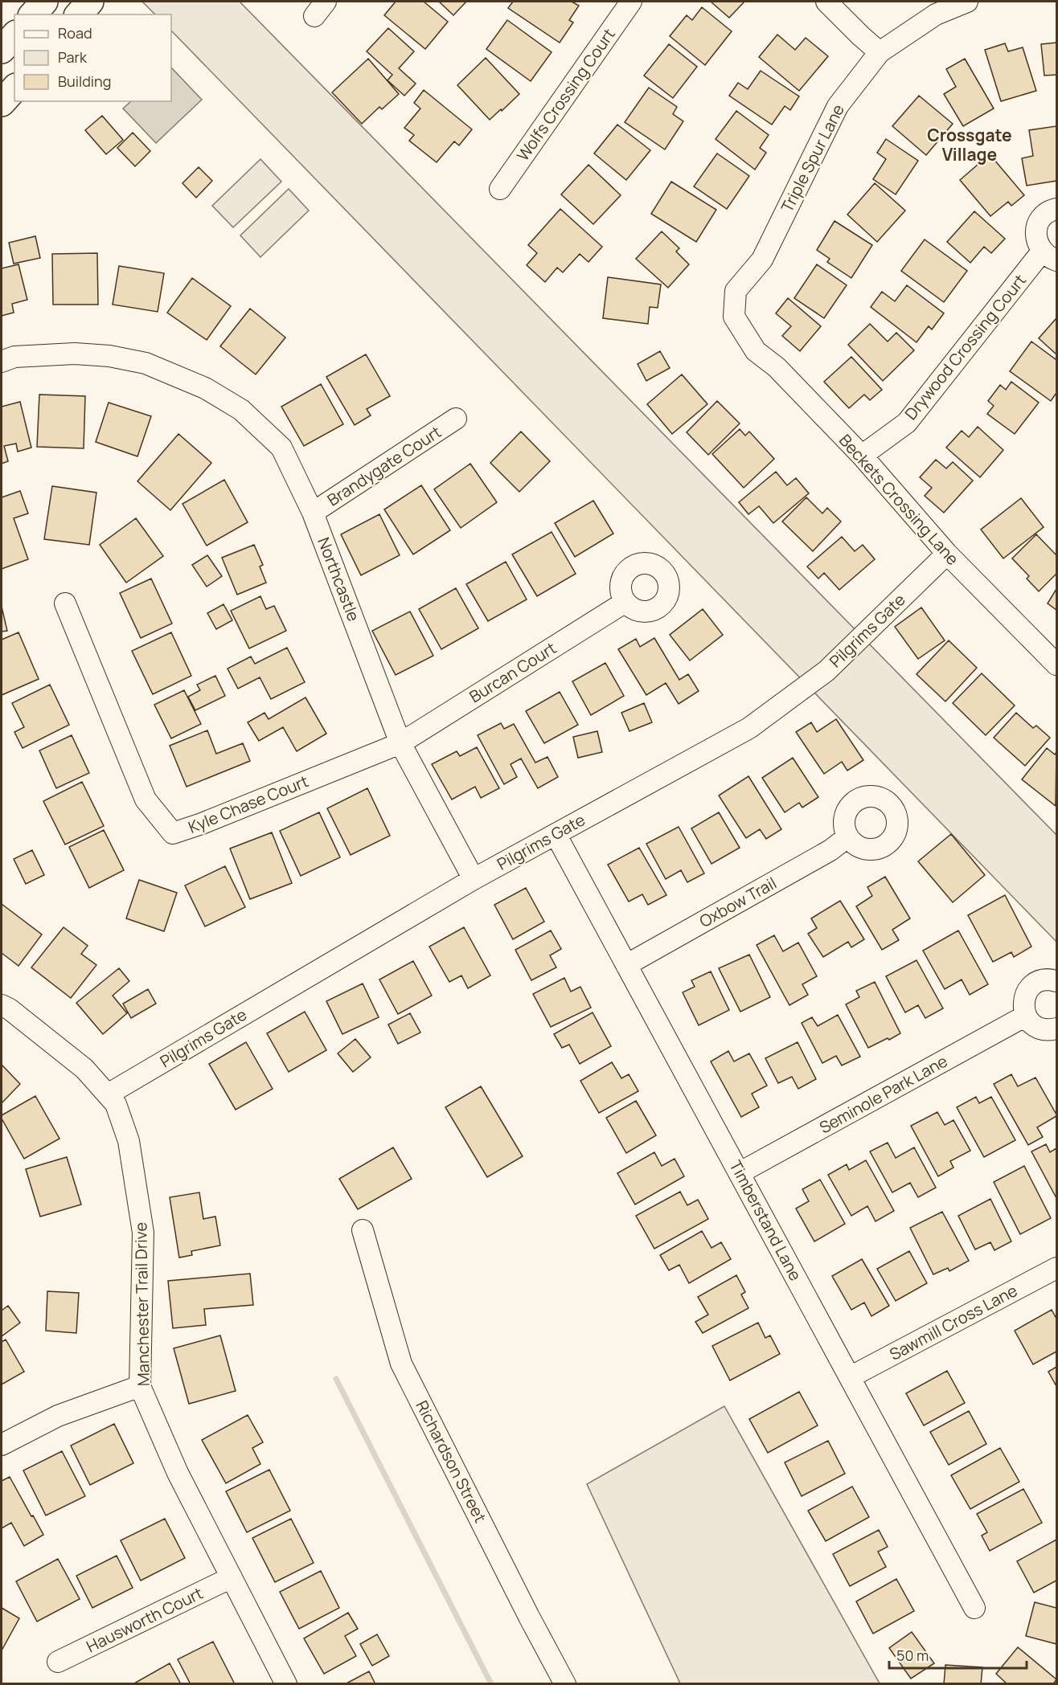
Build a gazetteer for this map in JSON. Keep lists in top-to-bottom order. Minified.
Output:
{"streets":{"street":["Wolfs Crossing Court","Triple Spur Lane","Drywood Crossing Court","Brandygate Court","Beckets Crossing Lane","Northcastle","Pilgrims Gate","Burcan Court","Kyle Chase Court","Oxbow Trail","Seminole Park Lane","Timberstand Lane","Manchester Trail Drive","Sawmill Cross Lane","Richardson Street","Hausworth Court"]},"crossings":[["Triple Spur Lane","Beckets Crossing Lane"],["Drywood Crossing Court","Beckets Crossing Lane"],["Brandygate Court","Northcastle"],["Beckets Crossing Lane","Pilgrims Gate"],["Northcastle","Pilgrims Gate"],["Northcastle","Burcan Court"],["Northcastle","Kyle Chase Court"],["Pilgrims Gate","Timberstand Lane"],["Pilgrims Gate","Manchester Trail Drive"],["Burcan Court","Kyle Chase Court"],["Oxbow Trail","Timberstand Lane"],["Seminole Park Lane","Timberstand Lane"],["Timberstand Lane","Sawmill Cross Lane"],["Manchester Trail Drive","Hausworth Court"]],"districts":["Crossgate Village"],"legend":["Road","Park","Building"],"scale_bar":"50 m"}
